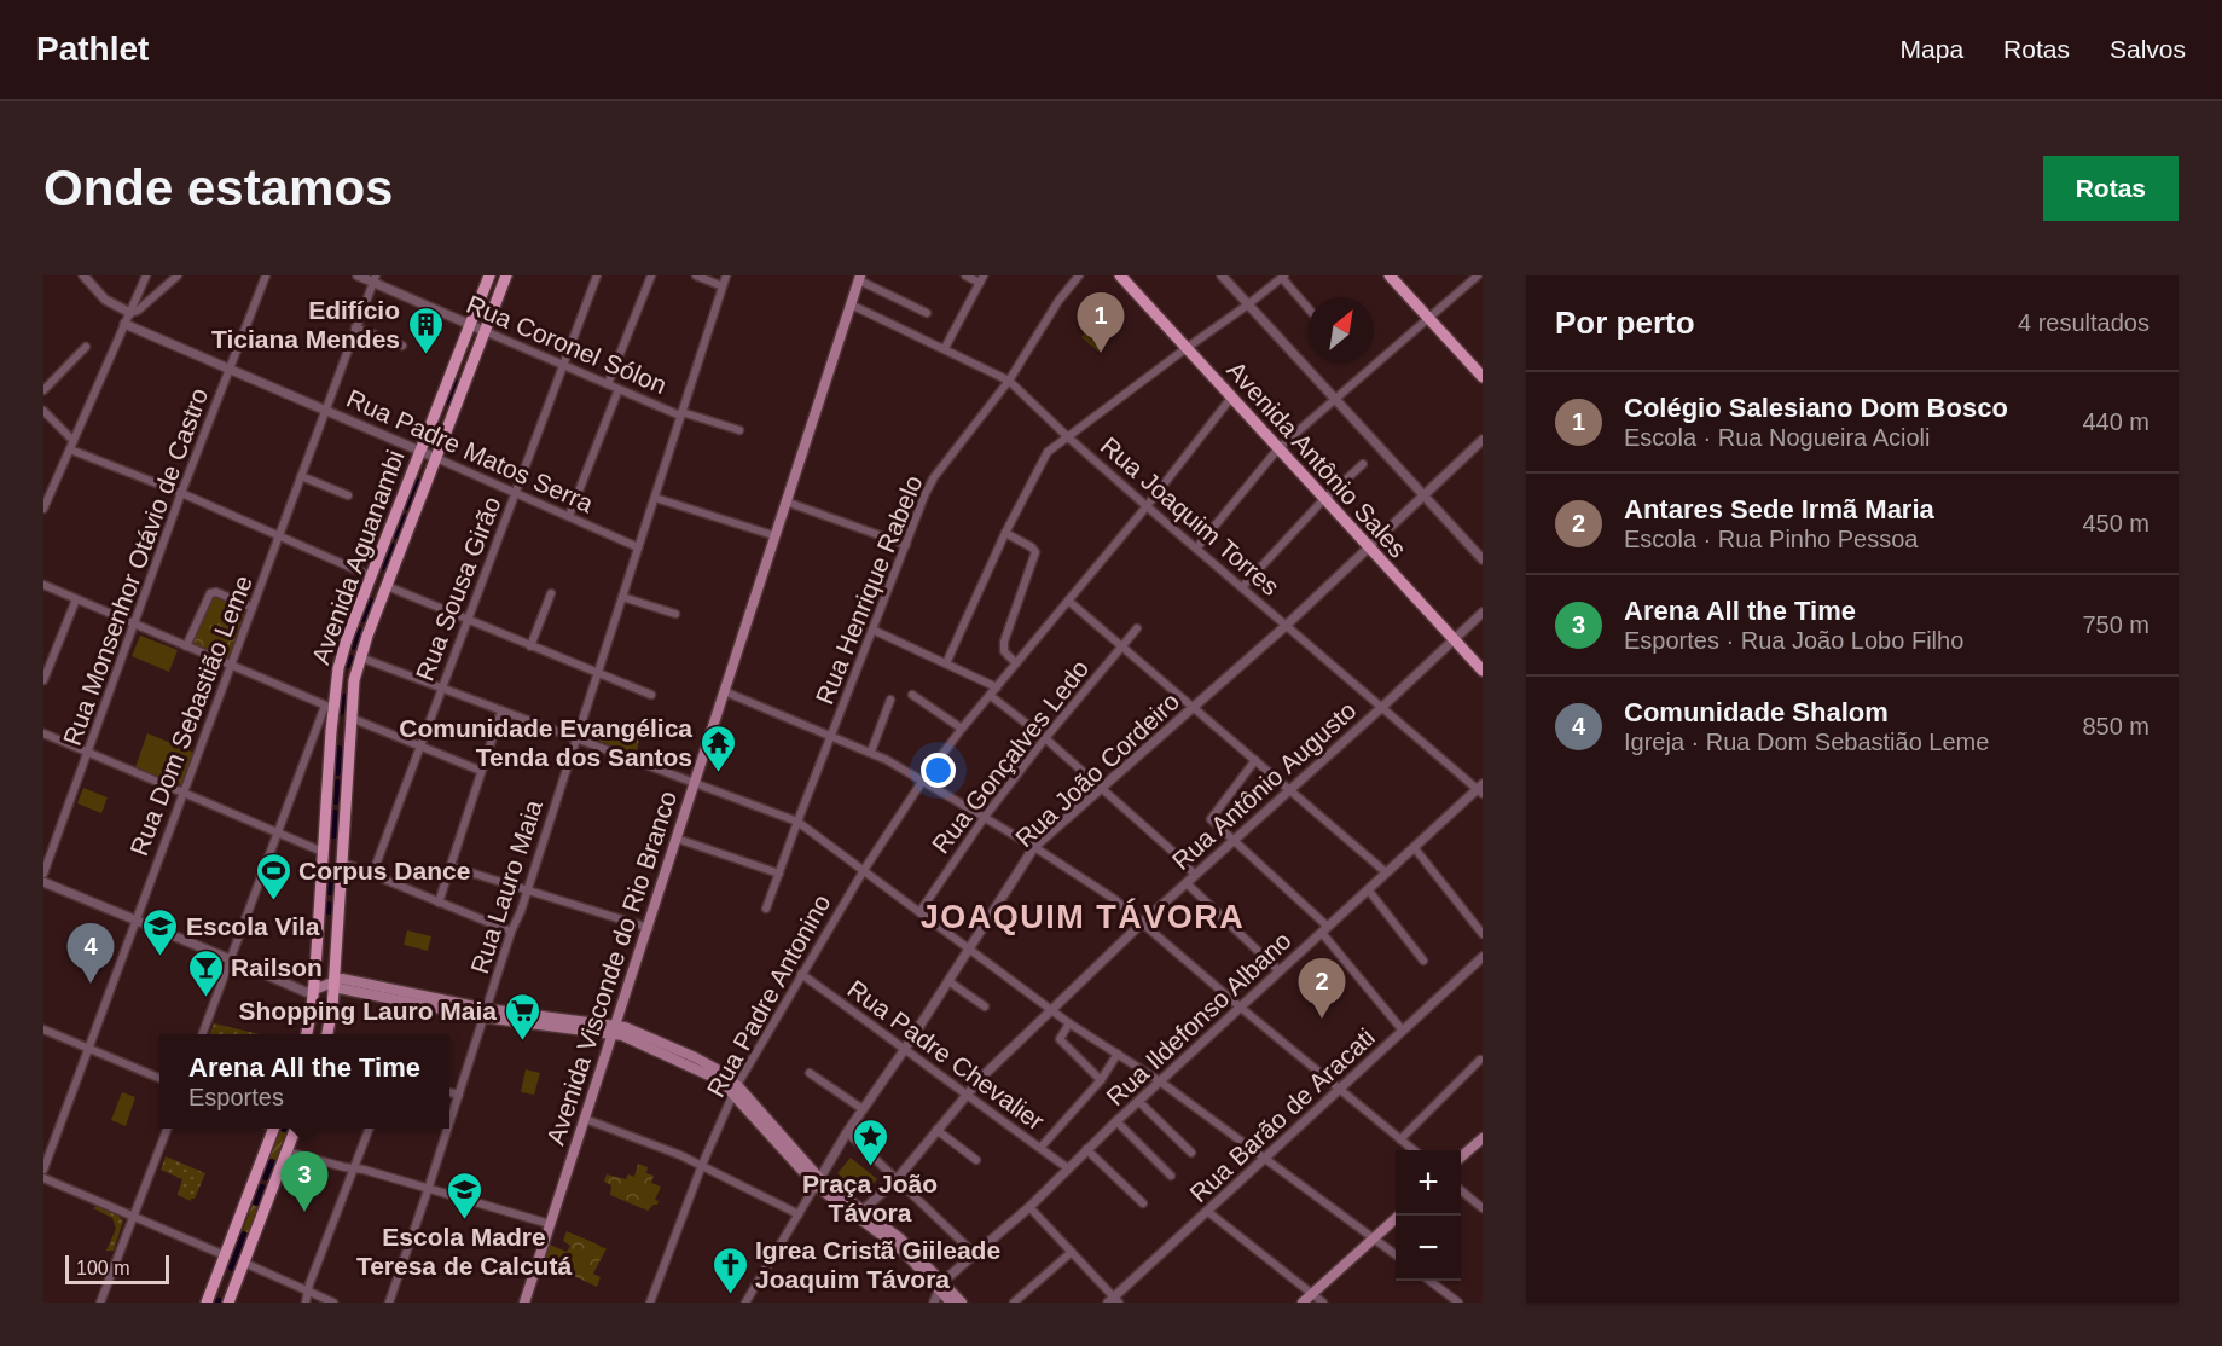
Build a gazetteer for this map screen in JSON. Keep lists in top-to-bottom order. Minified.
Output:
{"streets":{"main road":["Avenida Antônio Sales","Avenida Aguanambi","Avenida Visconde do Rio Branco"],"street":["Rua Coronel Sólon","Rua Padre Matos Serra","Rua Joaquim Torres","Rua Monsenhor Otávio de Castro","Rua Sousa Girão","Rua Henrique Rabelo","Rua Dom Sebastião Leme","Rua Gonçalves Ledo","Rua João Cordeiro","Rua Antônio Augusto","Rua Lauro Maia","Rua Padre Antonino","Rua Ildefonso Albano","Rua Padre Chevalier","Rua Barão de Aracati"]},"crossings":[["Rua Coronel Sólon","Avenida Aguanambi"],["Rua Coronel Sólon","Rua Sousa Girão"],["Rua Coronel Sólon","Rua Dom Sebastião Leme"],["Rua Coronel Sólon","Rua Lauro Maia"],["Rua Padre Matos Serra","Avenida Aguanambi"],["Rua Padre Matos Serra","Rua Monsenhor Otávio de Castro"],["Rua Padre Matos Serra","Rua Sousa Girão"],["Rua Padre Matos Serra","Rua Dom Sebastião Leme"],["Rua Padre Matos Serra","Rua Lauro Maia"],["Avenida Antônio Sales","Rua João Cordeiro"],["Avenida Antônio Sales","Rua Antônio Augusto"],["Avenida Antônio Sales","Rua Padre Antonino"],["Rua Joaquim Torres","Rua Henrique Rabelo"],["Rua Joaquim Torres","Rua João Cordeiro"],["Rua Joaquim Torres","Rua Antônio Augusto"],["Rua Joaquim Torres","Avenida Visconde do Rio Branco"],["Rua Joaquim Torres","Rua Padre Antonino"],["Rua Joaquim Torres","Rua Ildefonso Albano"],["Rua João Cordeiro","Rua Padre Chevalier"],["Rua Antônio Augusto","Rua Padre Chevalier"],["Rua Padre Antonino","Rua Padre Chevalier"],["Rua Ildefonso Albano","Rua Padre Chevalier"]],"districts":["JOAQUIM TÁVORA"],"places":{"building":["Edifício Ticiana Mendes"],"temple":["Comunidade Evangélica Tenda dos Santos"],"sports":["Corpus Dance"],"school or university":["Escola Vila","Escola Madre Teresa de Calcutá"],"bar":["Railson"],"supermarket":["Shopping Lauro Maia"],"place":["Praça João Távora"],"church":["Igrea Cristã Giileade Joaquim Távora"]},"scale_bar":"100 m","north":"top right","page":{"header":"Pathlet","nav":["Mapa","Rotas","Salvos"],"buttons":"Rotas","title":"Onde estamos","heading":["Por perto","4 resultados"],"pins":["1","4","2","3"],"list":[{"mark":"1","name":"Colégio Salesiano Dom Bosco","note":"Escola · Rua Nogueira Acioli","value":"440 m"},{"mark":"2","name":"Antares Sede Irmã Maria","note":"Escola · Rua Pinho Pessoa","value":"450 m"},{"mark":"3","name":"Arena All the Time","note":"Esportes · Rua João Lobo Filho","value":"750 m"},{"mark":"4","name":"Comunidade Shalom","note":"Igreja · Rua Dom Sebastião Leme","value":"850 m"}],"popup":["Arena All the Time","Esportes"],"map_buttons":["+","−"],"scale":"100 m"}}
